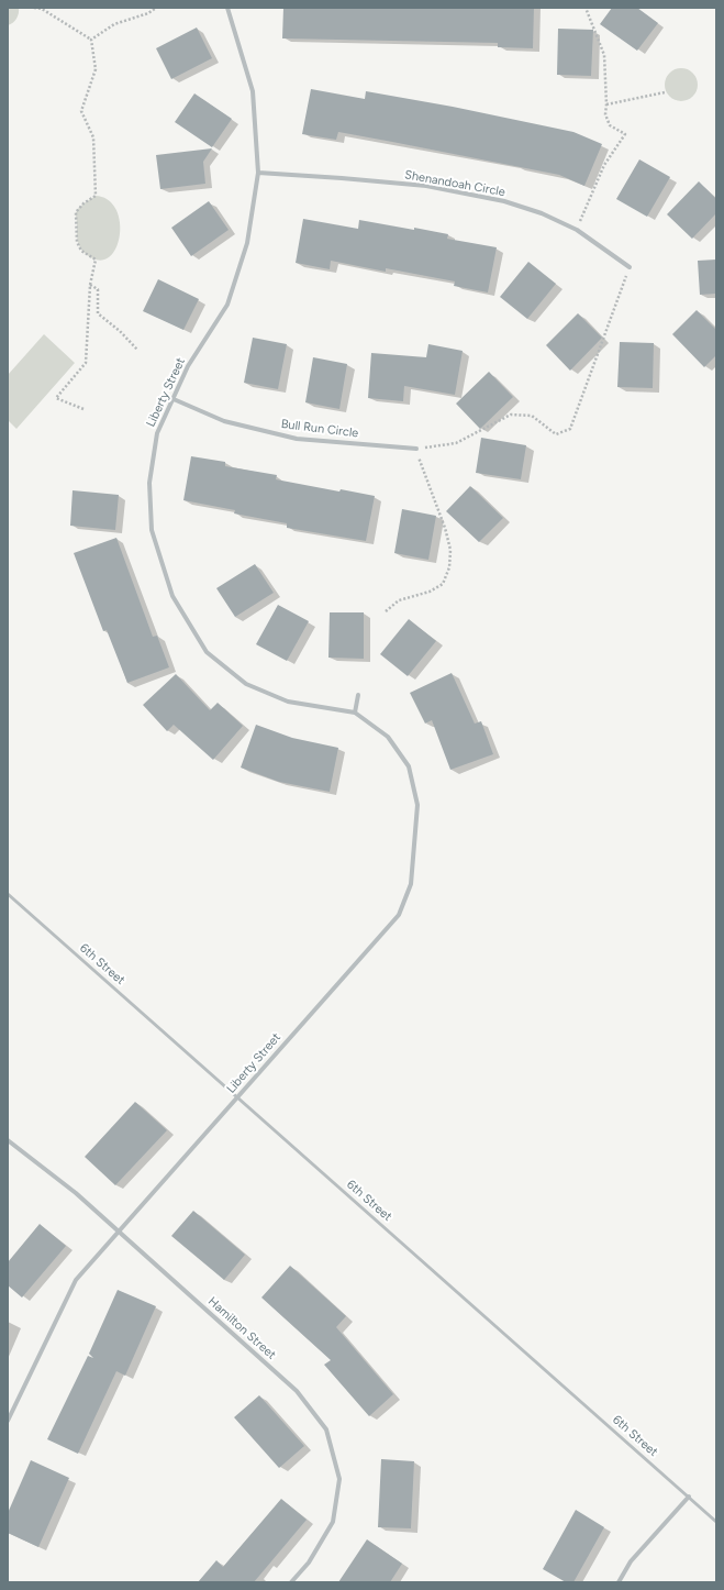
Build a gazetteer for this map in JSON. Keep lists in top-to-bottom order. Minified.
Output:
{"streets":{"street":["Shenandoah Circle","Liberty Street","Bull Run Circle","Hamilton Street"],"lane":["6th Street"]},"crossings":[["Shenandoah Circle","Liberty Street"],["Liberty Street","Bull Run Circle"],["Liberty Street","6th Street"],["Liberty Street","Hamilton Street"]]}
